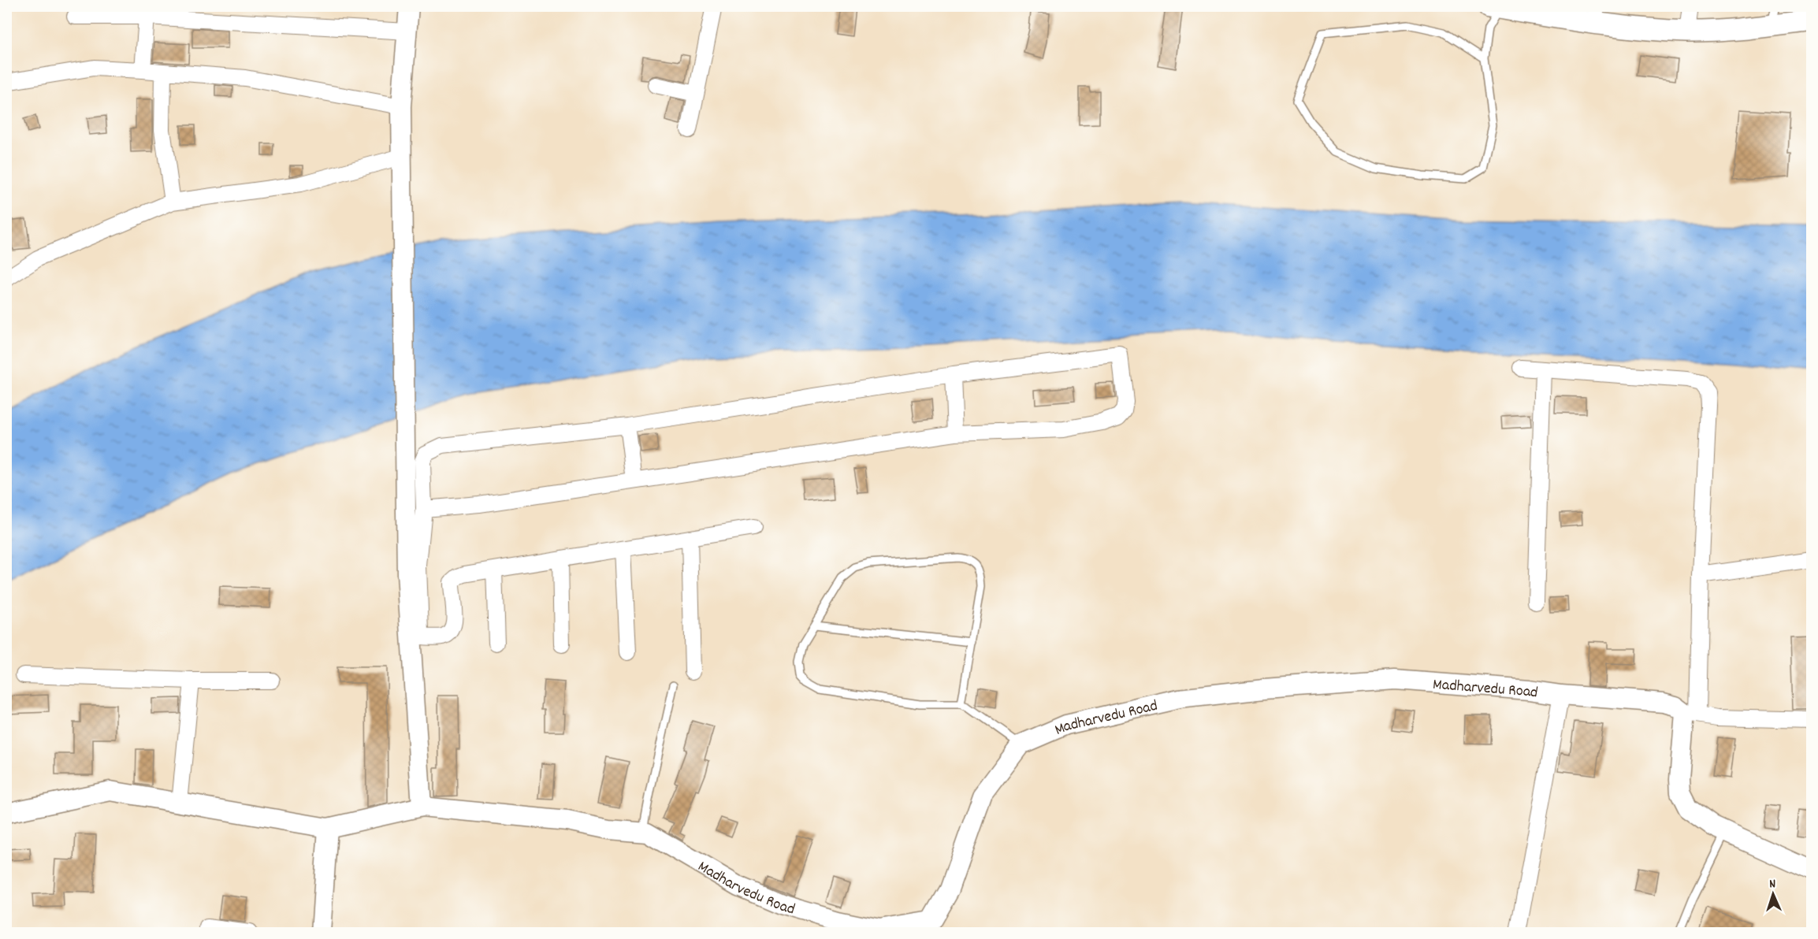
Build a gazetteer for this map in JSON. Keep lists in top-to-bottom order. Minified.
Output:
{"streets":{"street":["Madharvedu Road"]},"north":"top"}
